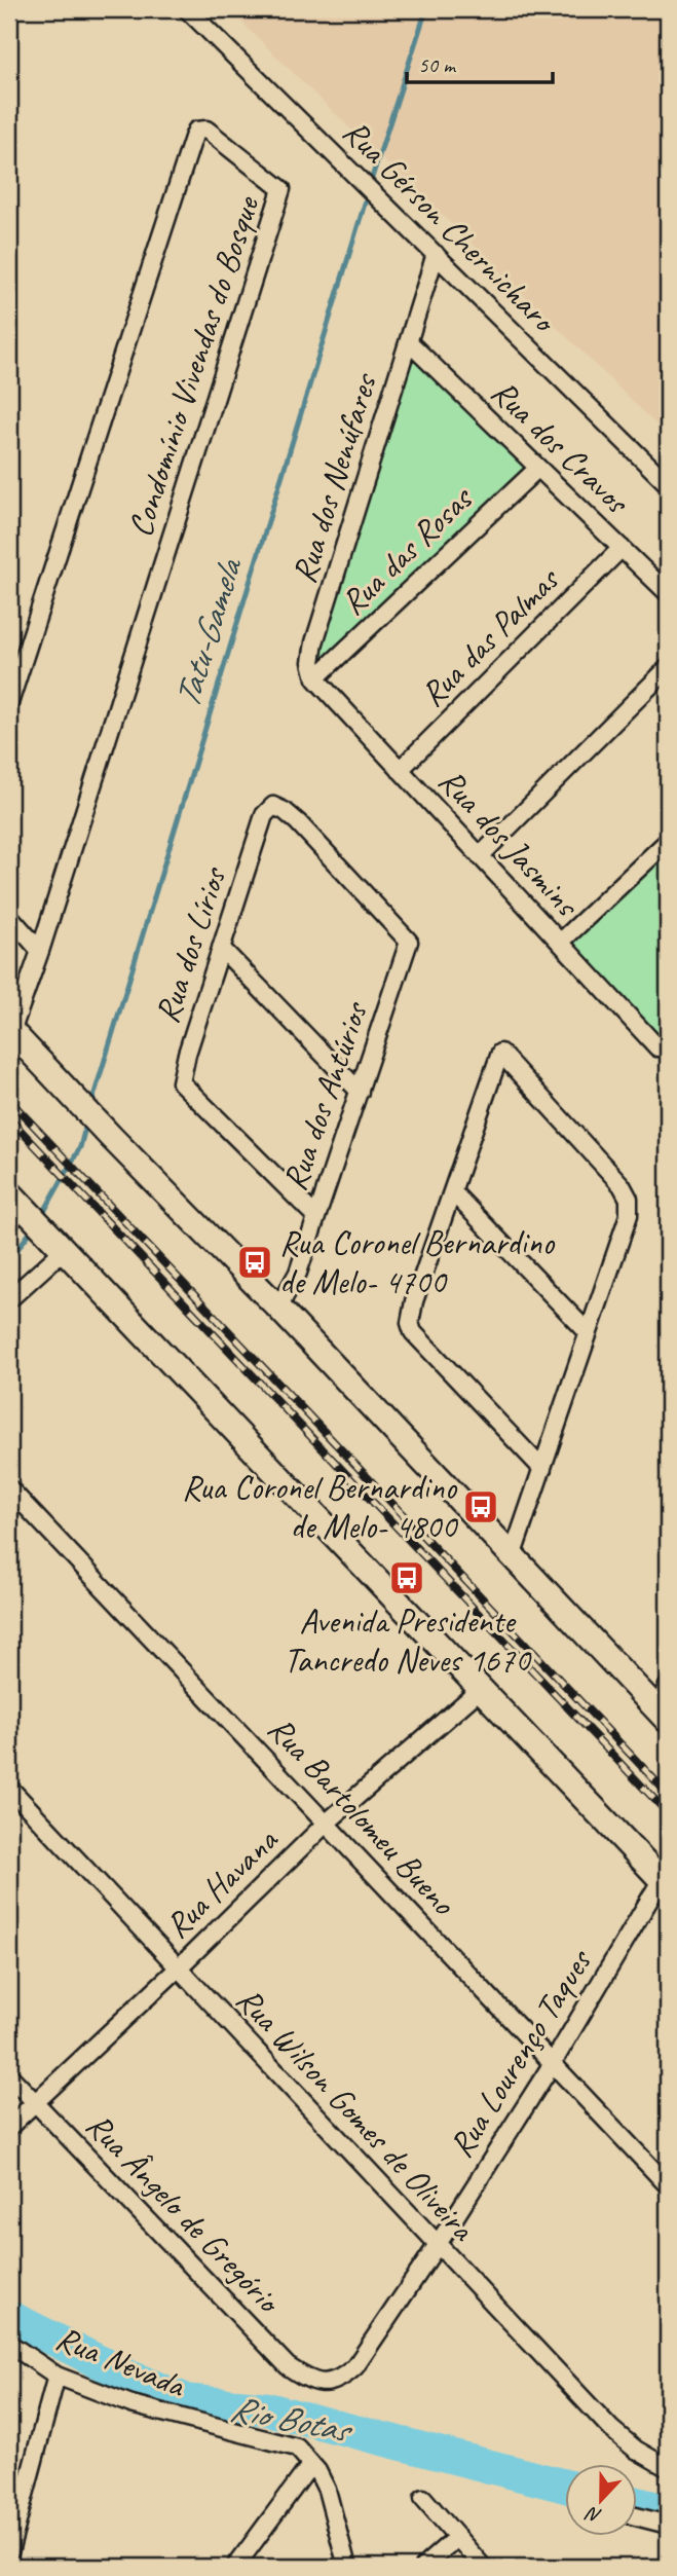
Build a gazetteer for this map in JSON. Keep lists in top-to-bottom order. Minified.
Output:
{"streets":{"street":["Rua Gérson Chernicharo","Condomínio Vivendas do Bosque","Rua dos Cravos","Rua dos Nenúfares","Rua das Rosas","Rua das Palmas","Rua dos Jasmins","Rua dos Lírios","Rua dos Antúrios","Rua Bartolomeu Bueno","Rua Havana","Rua Lourenço Taques","Rua Wilson Gomes de Oliveira","Rua Ângelo de Gregório","Rua Nevada"]},"crossings":[["Rua Gérson Chernicharo","Rua dos Nenúfares"],["Rua dos Cravos","Rua dos Nenúfares"],["Rua dos Cravos","Rua das Rosas"],["Rua dos Cravos","Rua das Palmas"],["Rua dos Nenúfares","Rua das Rosas"],["Rua dos Nenúfares","Rua dos Jasmins"],["Rua das Rosas","Rua dos Jasmins"],["Rua das Palmas","Rua dos Jasmins"],["Rua dos Lírios","Rua dos Antúrios"],["Rua Bartolomeu Bueno","Rua Havana"],["Rua Bartolomeu Bueno","Rua Lourenço Taques"],["Rua Havana","Rua Wilson Gomes de Oliveira"],["Rua Havana","Rua Ângelo de Gregório"],["Rua Lourenço Taques","Rua Wilson Gomes de Oliveira"],["Rua Lourenço Taques","Rua Ângelo de Gregório"]],"water":["Tatu-Gamela","Rio Botas"],"places":{"bus stop":["Rua Coronel Bernardino de Melo- 4700","Rua Coronel Bernardino de Melo- 4800","Avenida Presidente Tancredo Neves 1670"]},"scale_bar":"50 m","north":"bottom"}
